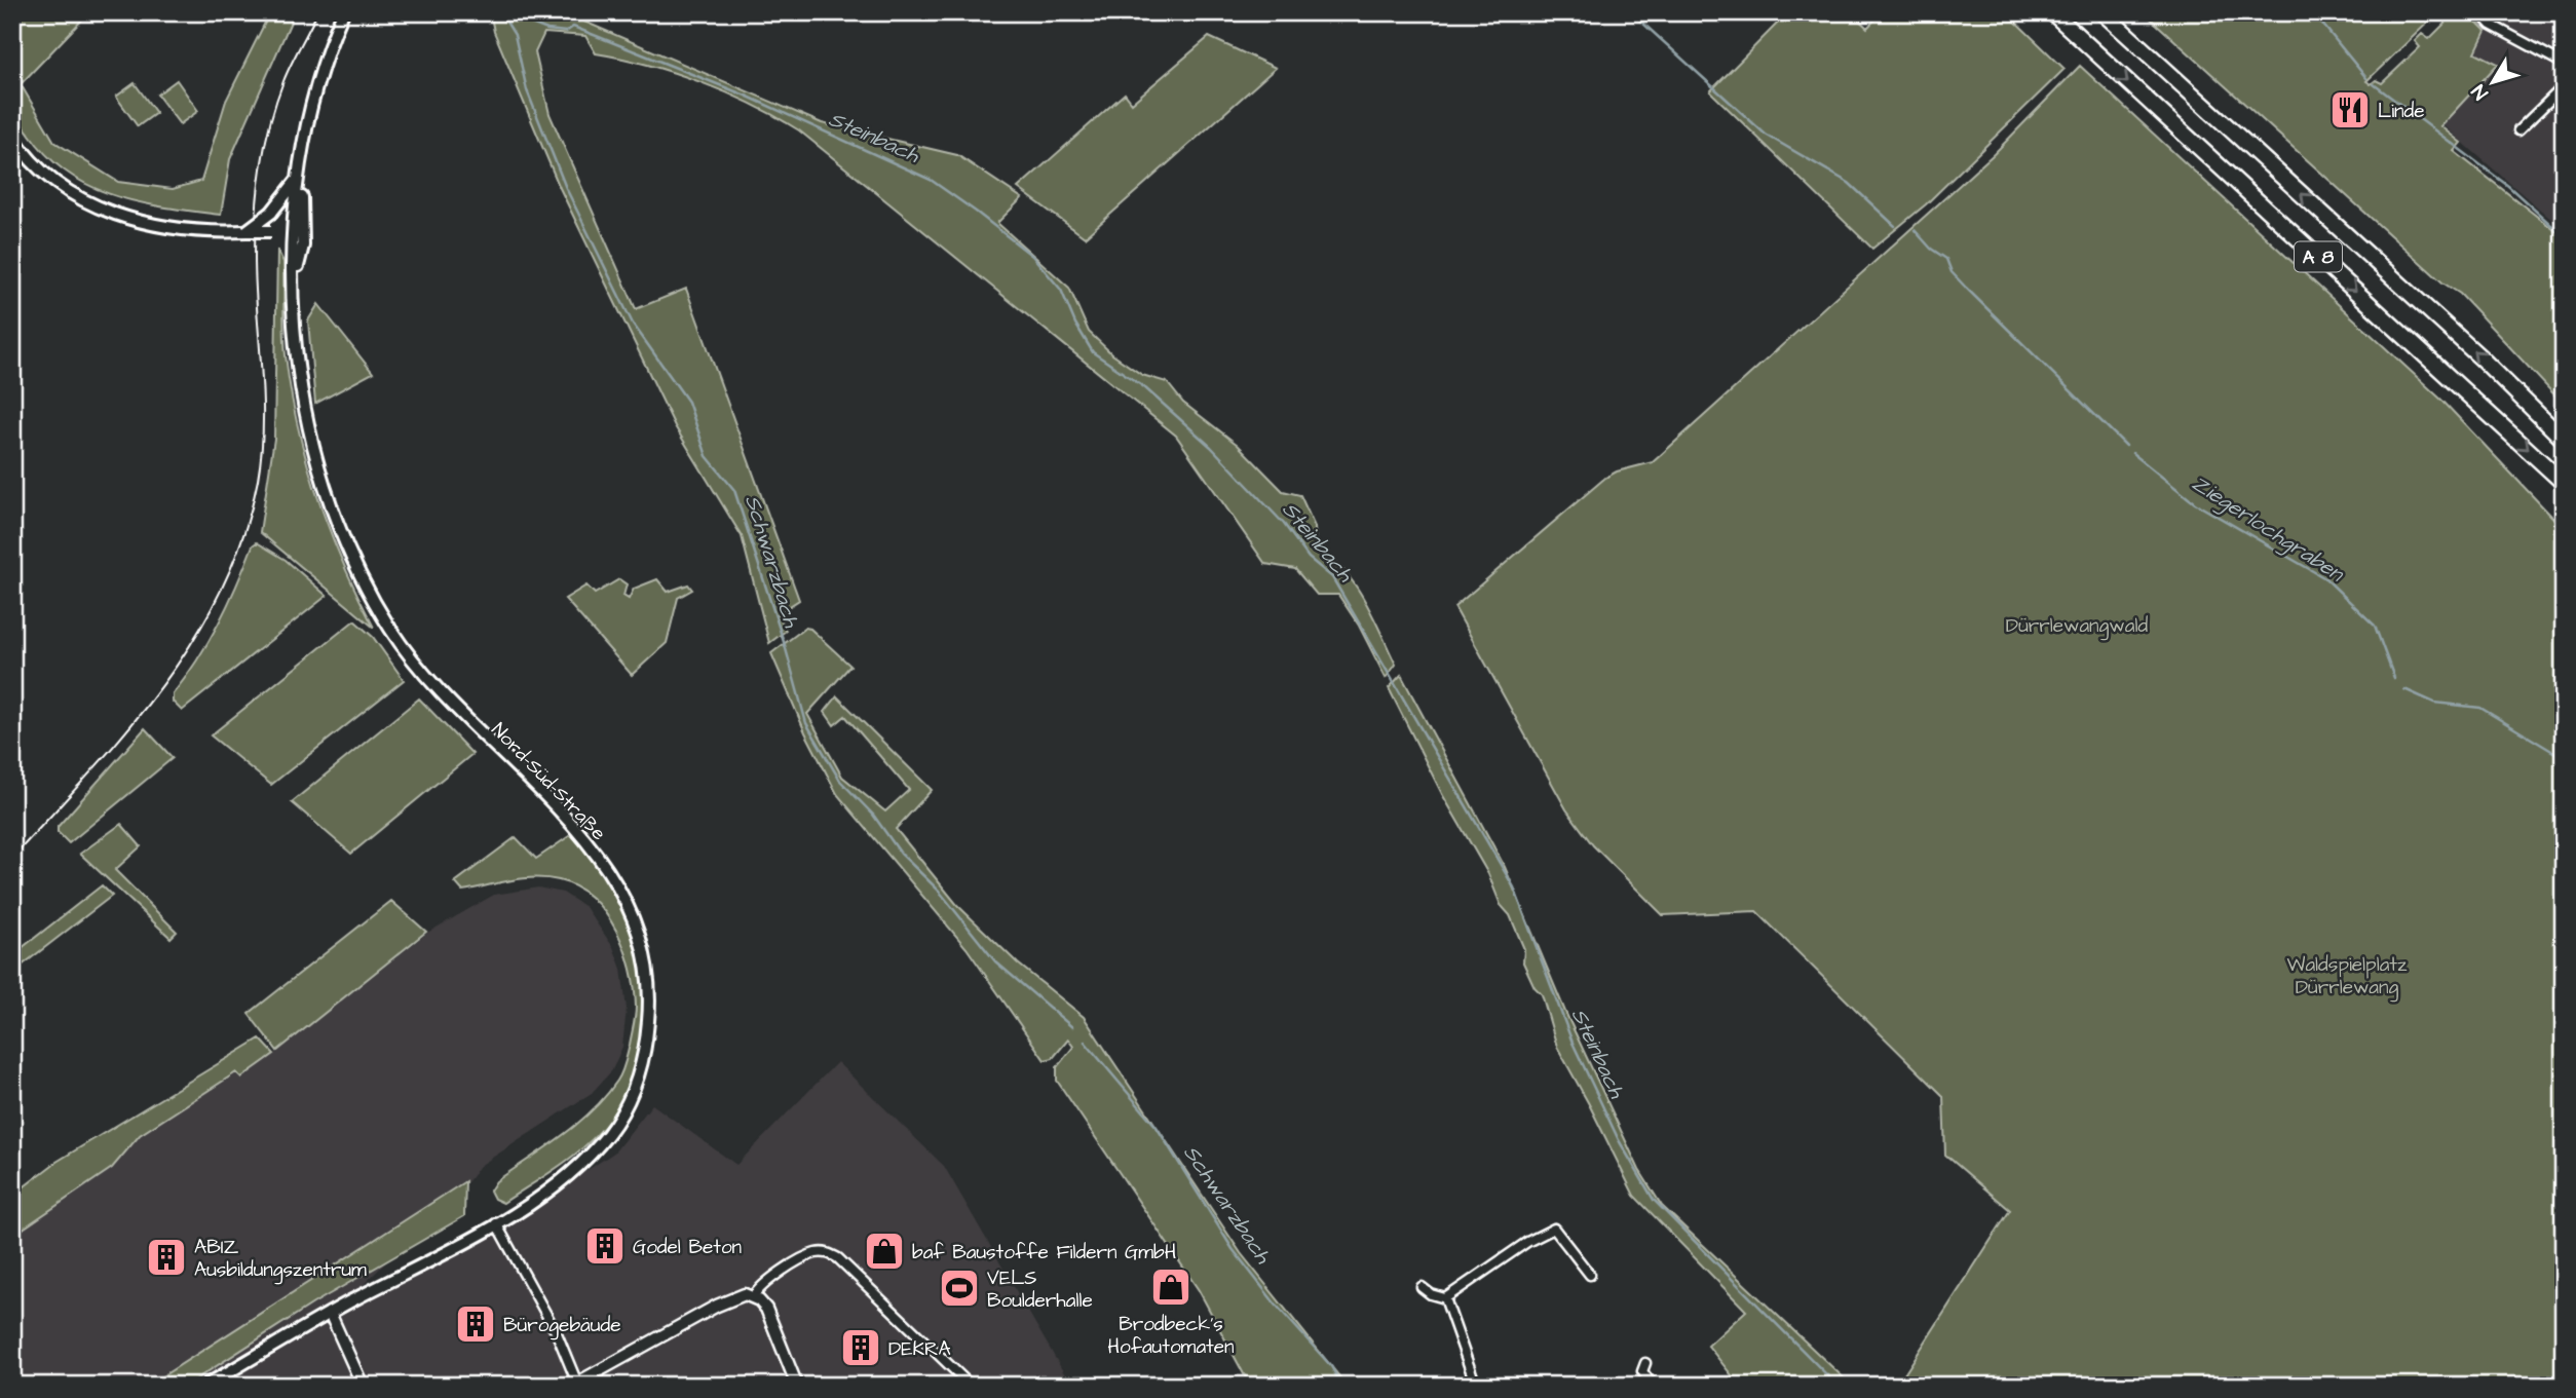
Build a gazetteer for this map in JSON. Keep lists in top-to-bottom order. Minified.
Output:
{"streets":{"highway":["A 8"],"main road":["Nord-Süd-Straße"]},"water":["Steinbach","Ziegerlochgraben","Schwarzbach"],"parks":["Dürrlewangwald","Waldspielplatz Dürrlewang"],"places":{"restaurant":["Linde"],"building":["Godel Beton","ABIZ Ausbildungszentrum","Bürogebäude","DEKRA"],"shop":["baf Baustoffe Fildern GmbH","Brodbeck's Hofautomaten"],"sports":["VELS Boulderhalle"]},"north":"bottom left"}
